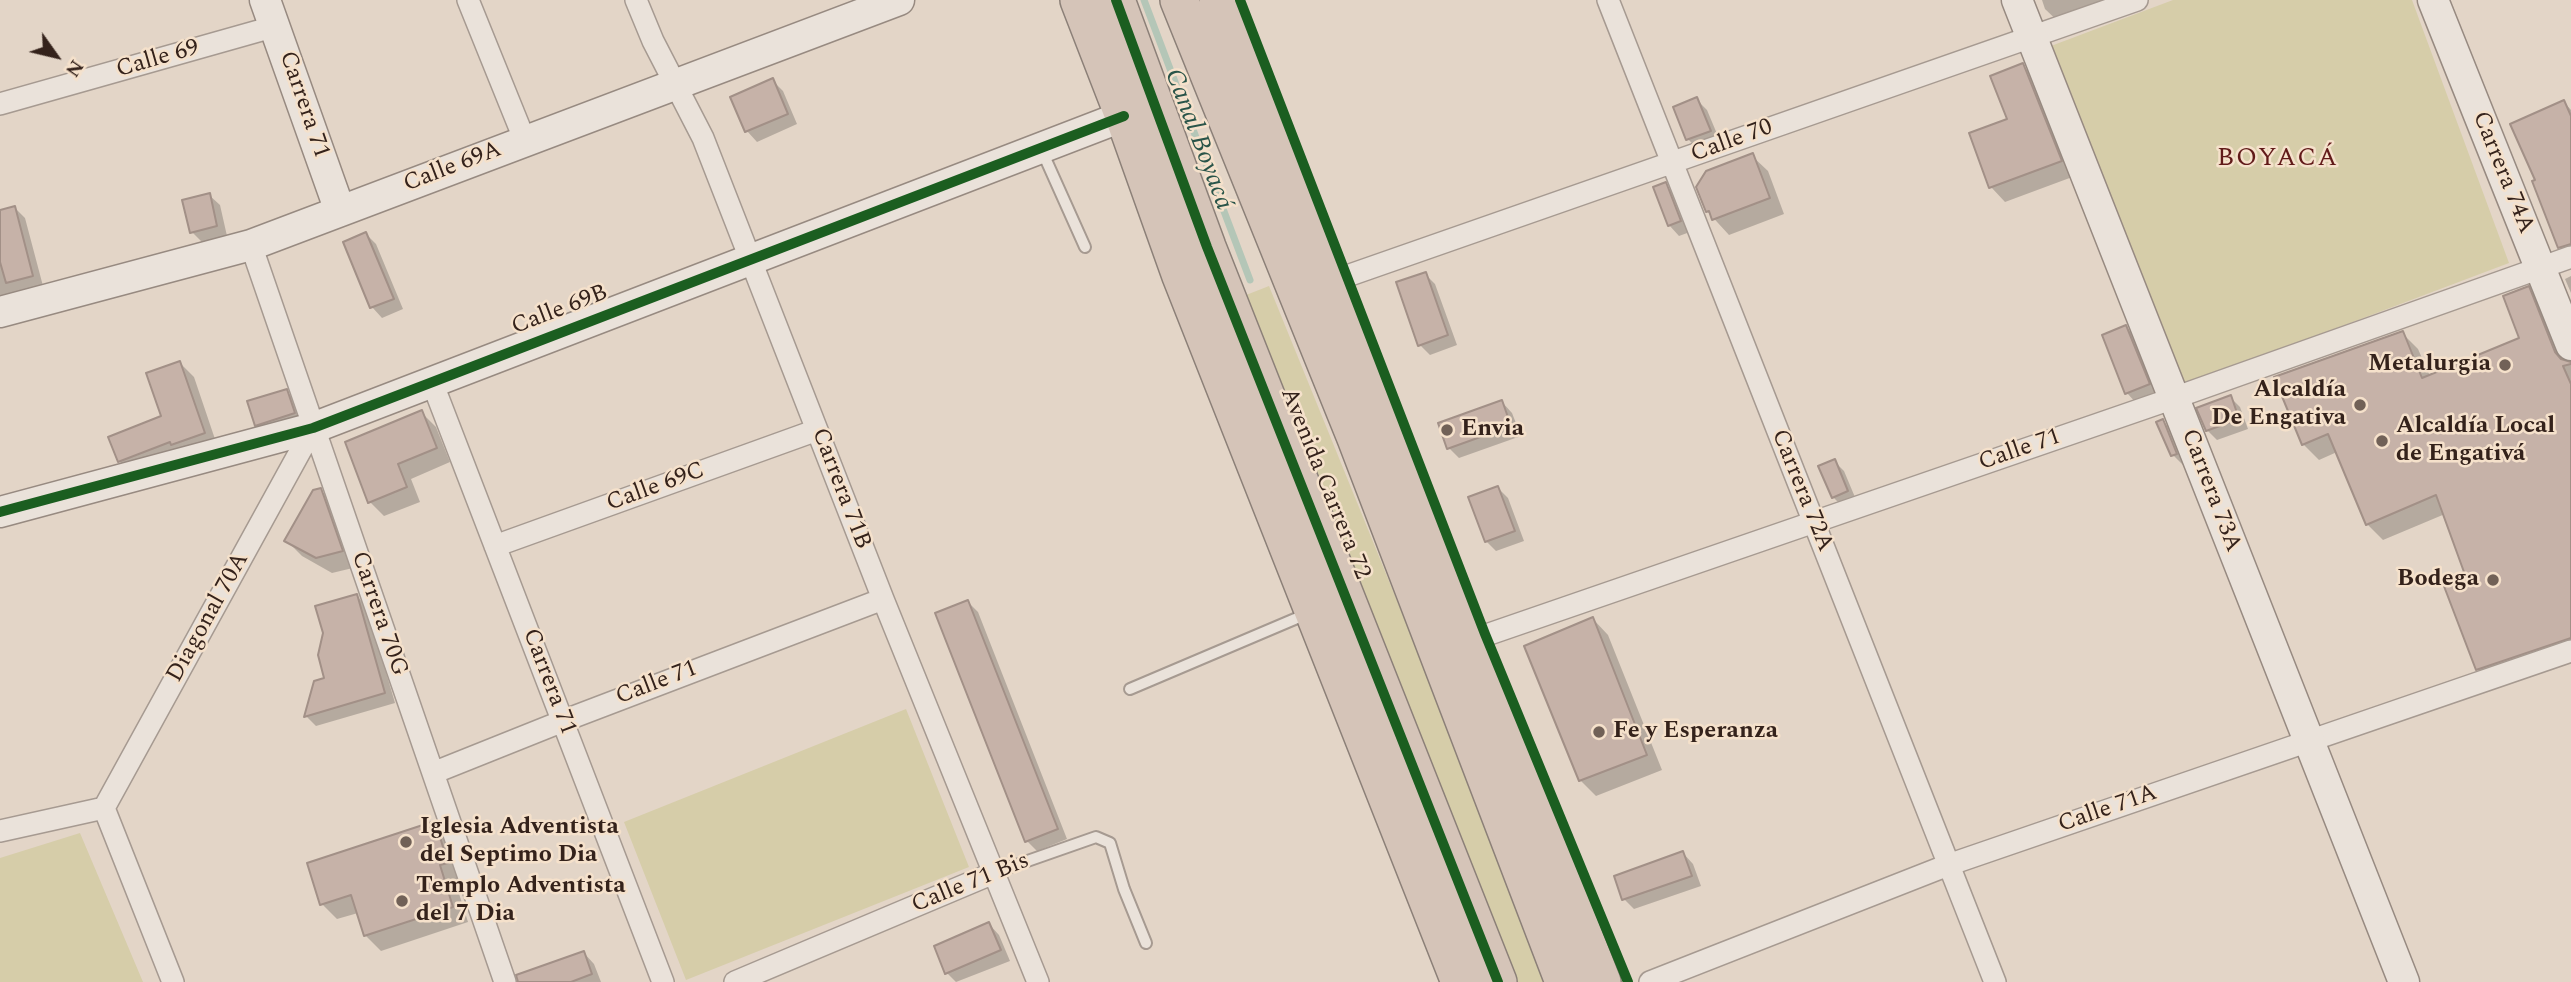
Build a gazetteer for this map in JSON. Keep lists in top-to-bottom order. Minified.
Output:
{"streets":{"highway":["Avenida Carrera 72"],"street":["Calle 69","Carrera 71","Calle 70","Calle 69A","Carrera 74A","Calle 69B","Calle 71","Calle 69C","Carrera 71B","Carrera 72A","Carrera 73A","Carrera 70G","Diagonal 70A","Calle 71A","Calle 71 Bis"]},"crossings":[["Calle 69","Carrera 71"],["Carrera 71","Calle 69A"],["Carrera 71","Calle 69B"],["Carrera 71","Calle 71"],["Carrera 71","Calle 69C"],["Calle 70","Carrera 72A"],["Calle 70","Carrera 73A"],["Calle 69A","Carrera 71B"],["Calle 69A","Carrera 70G"],["Carrera 74A","Calle 71"],["Calle 69B","Carrera 71B"],["Calle 69B","Carrera 70G"],["Calle 69B","Diagonal 70A"],["Calle 71","Carrera 71B"],["Calle 71","Carrera 72A"],["Calle 71","Carrera 73A"],["Calle 71","Carrera 70G"],["Calle 69C","Carrera 71B"],["Carrera 71B","Calle 71 Bis"],["Carrera 72A","Calle 71A"],["Carrera 73A","Calle 71A"],["Carrera 70G","Diagonal 70A"]],"districts":["BOYACÁ"],"water":["Canal Boyacá"],"places":["Metalurgia","Alcaldía De Engativa","Envia","Alcaldía Local de Engativá","Bodega","Fe y Esperanza","Iglesia Adventista del Septimo Dia","Templo Adventista del 7 Dia"],"north":"bottom right"}
